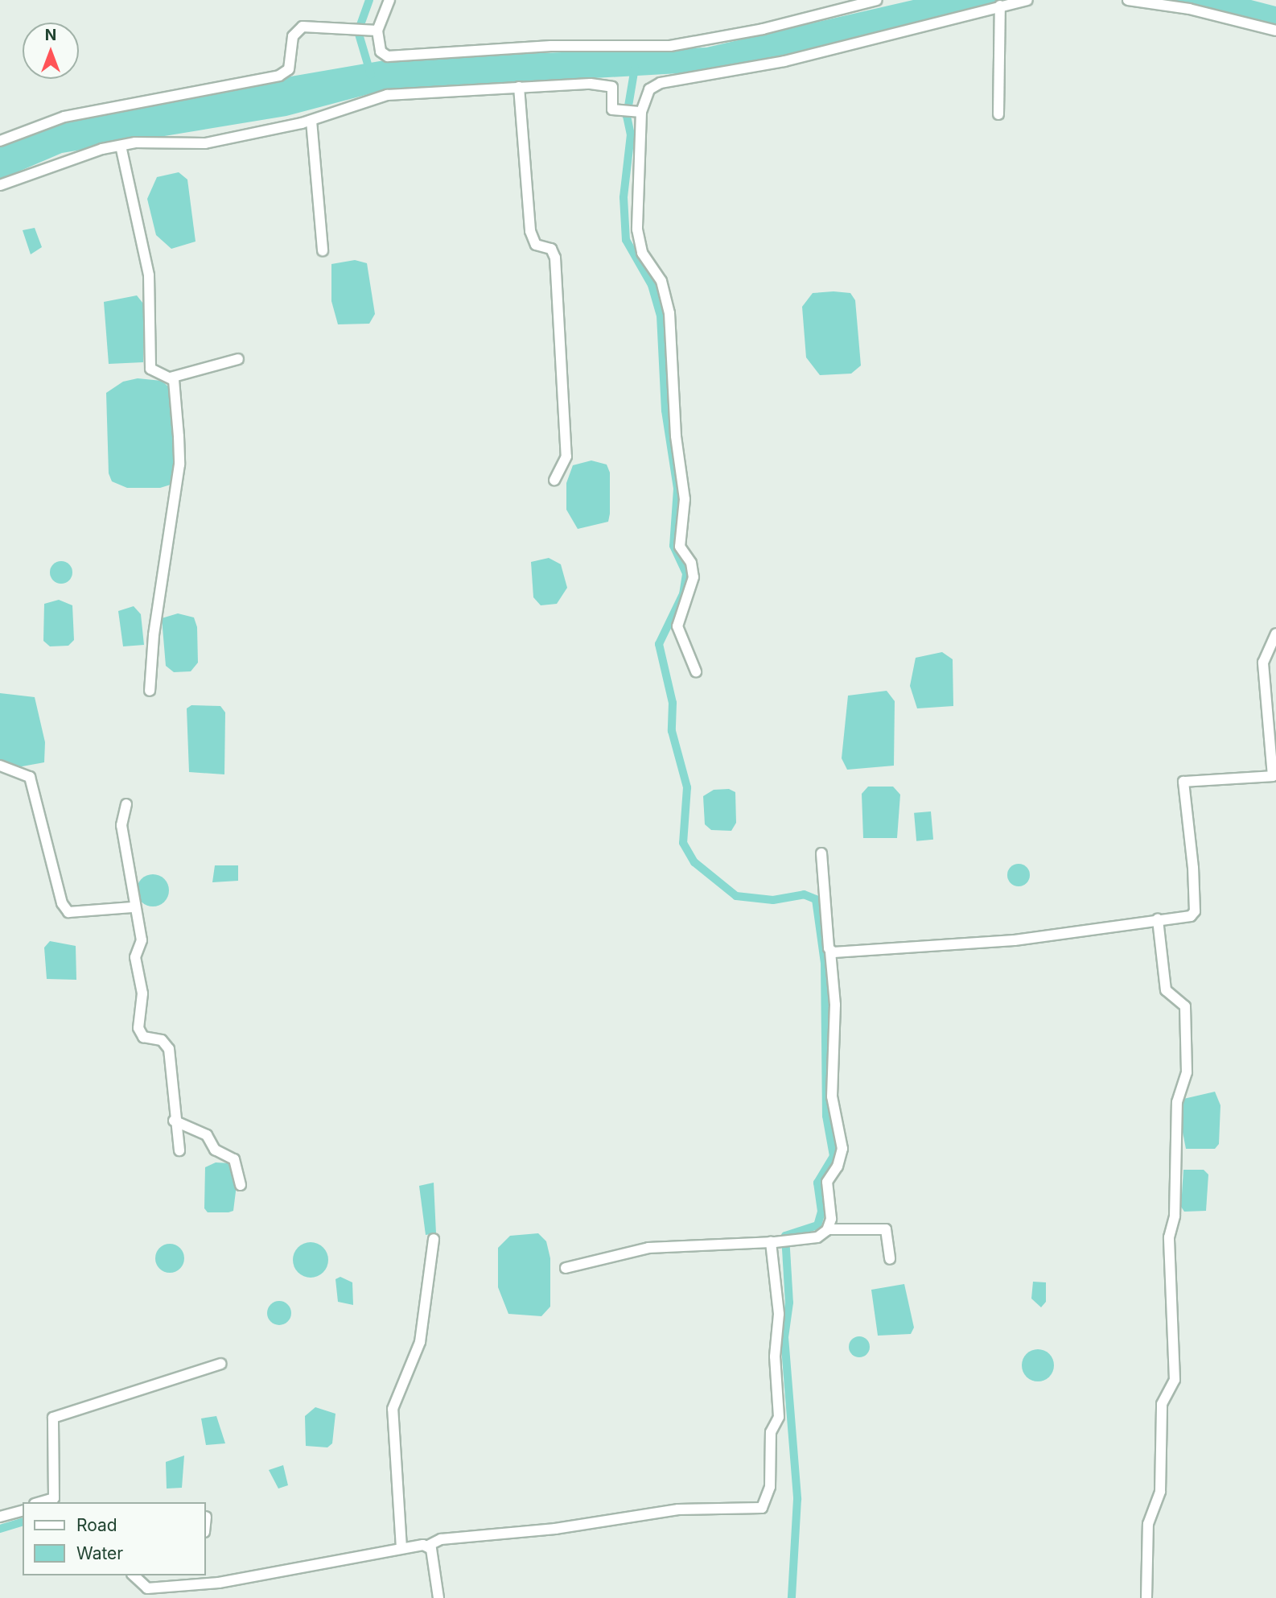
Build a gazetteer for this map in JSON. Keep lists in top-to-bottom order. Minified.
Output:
{"legend":["Road","Water"],"north":"top"}
